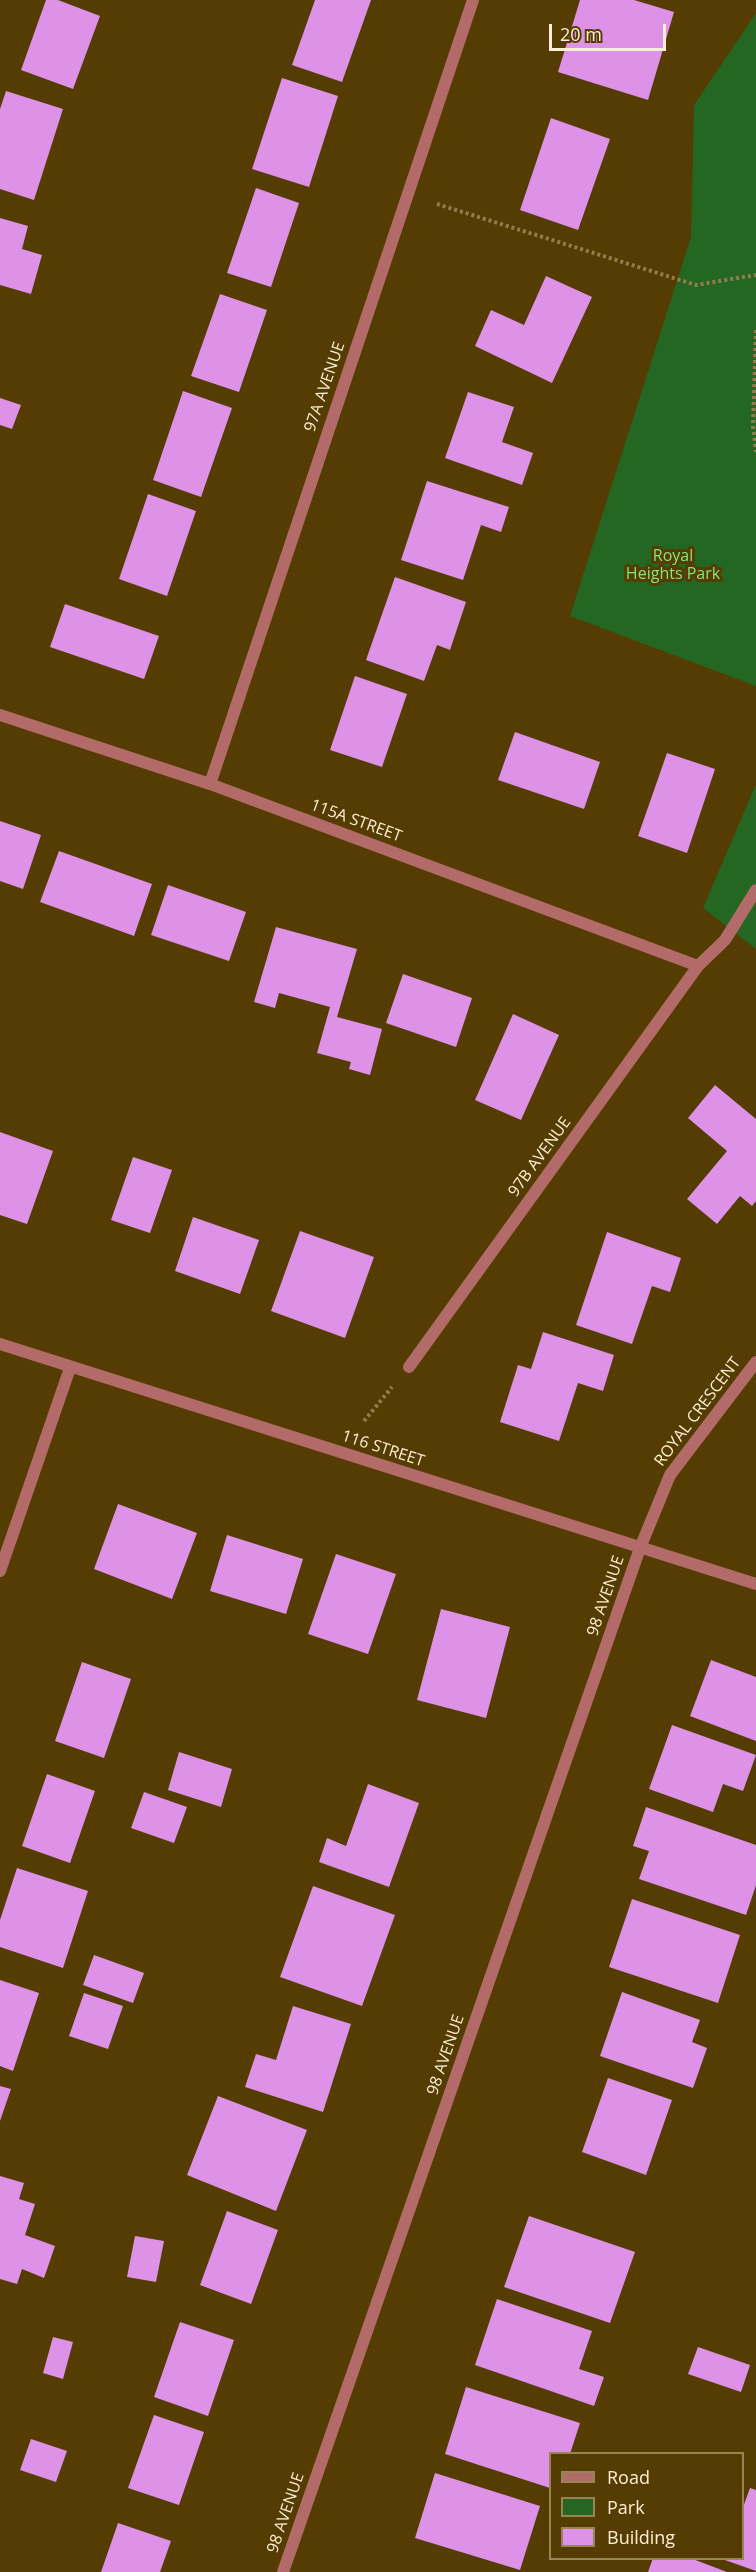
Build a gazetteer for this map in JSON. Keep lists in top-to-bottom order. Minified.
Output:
{"streets":{"street":["97A AVENUE","115A STREET","97B AVENUE","ROYAL CRESCENT","116 STREET","98 AVENUE"]},"crossings":[["97A AVENUE","115A STREET"],["115A STREET","97B AVENUE"],["ROYAL CRESCENT","116 STREET"],["ROYAL CRESCENT","98 AVENUE"],["116 STREET","98 AVENUE"]],"parks":["Royal Heights Park"],"legend":["Road","Park","Building"],"scale_bar":"20 m"}
